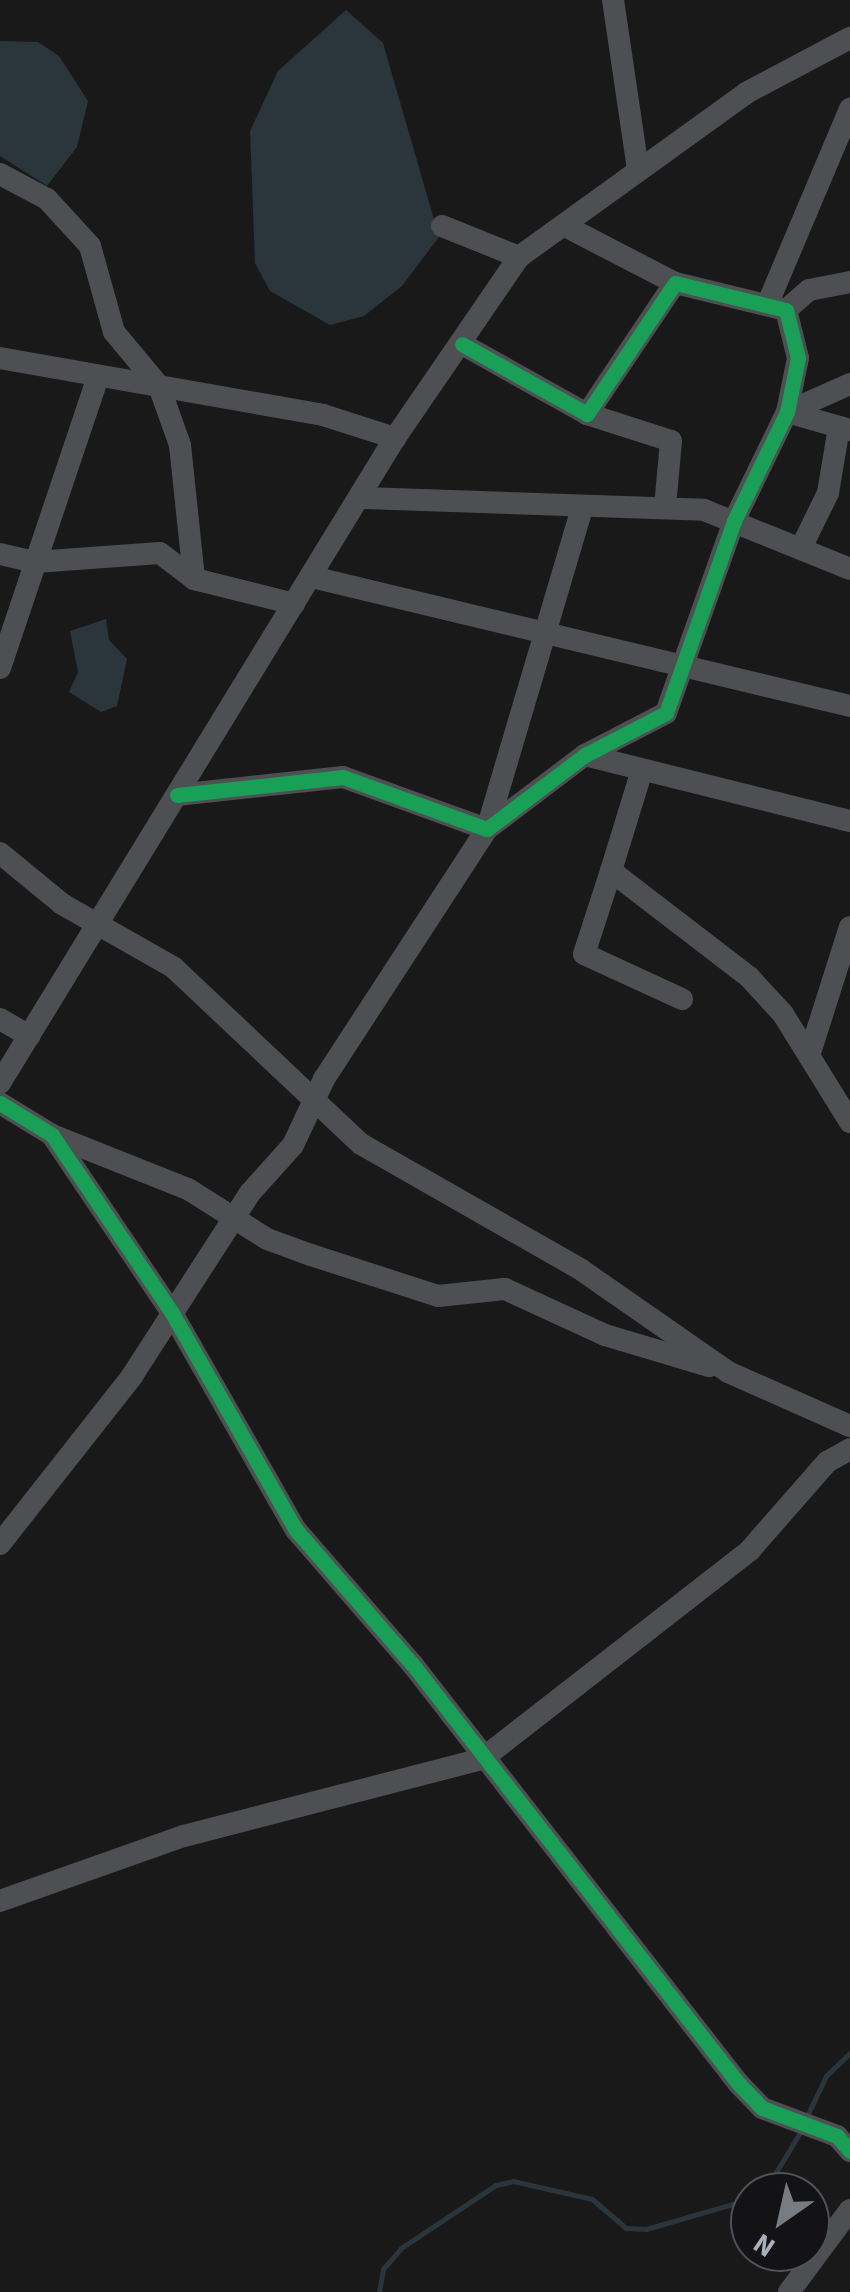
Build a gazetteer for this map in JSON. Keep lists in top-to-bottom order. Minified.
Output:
{"north":"bottom left"}
